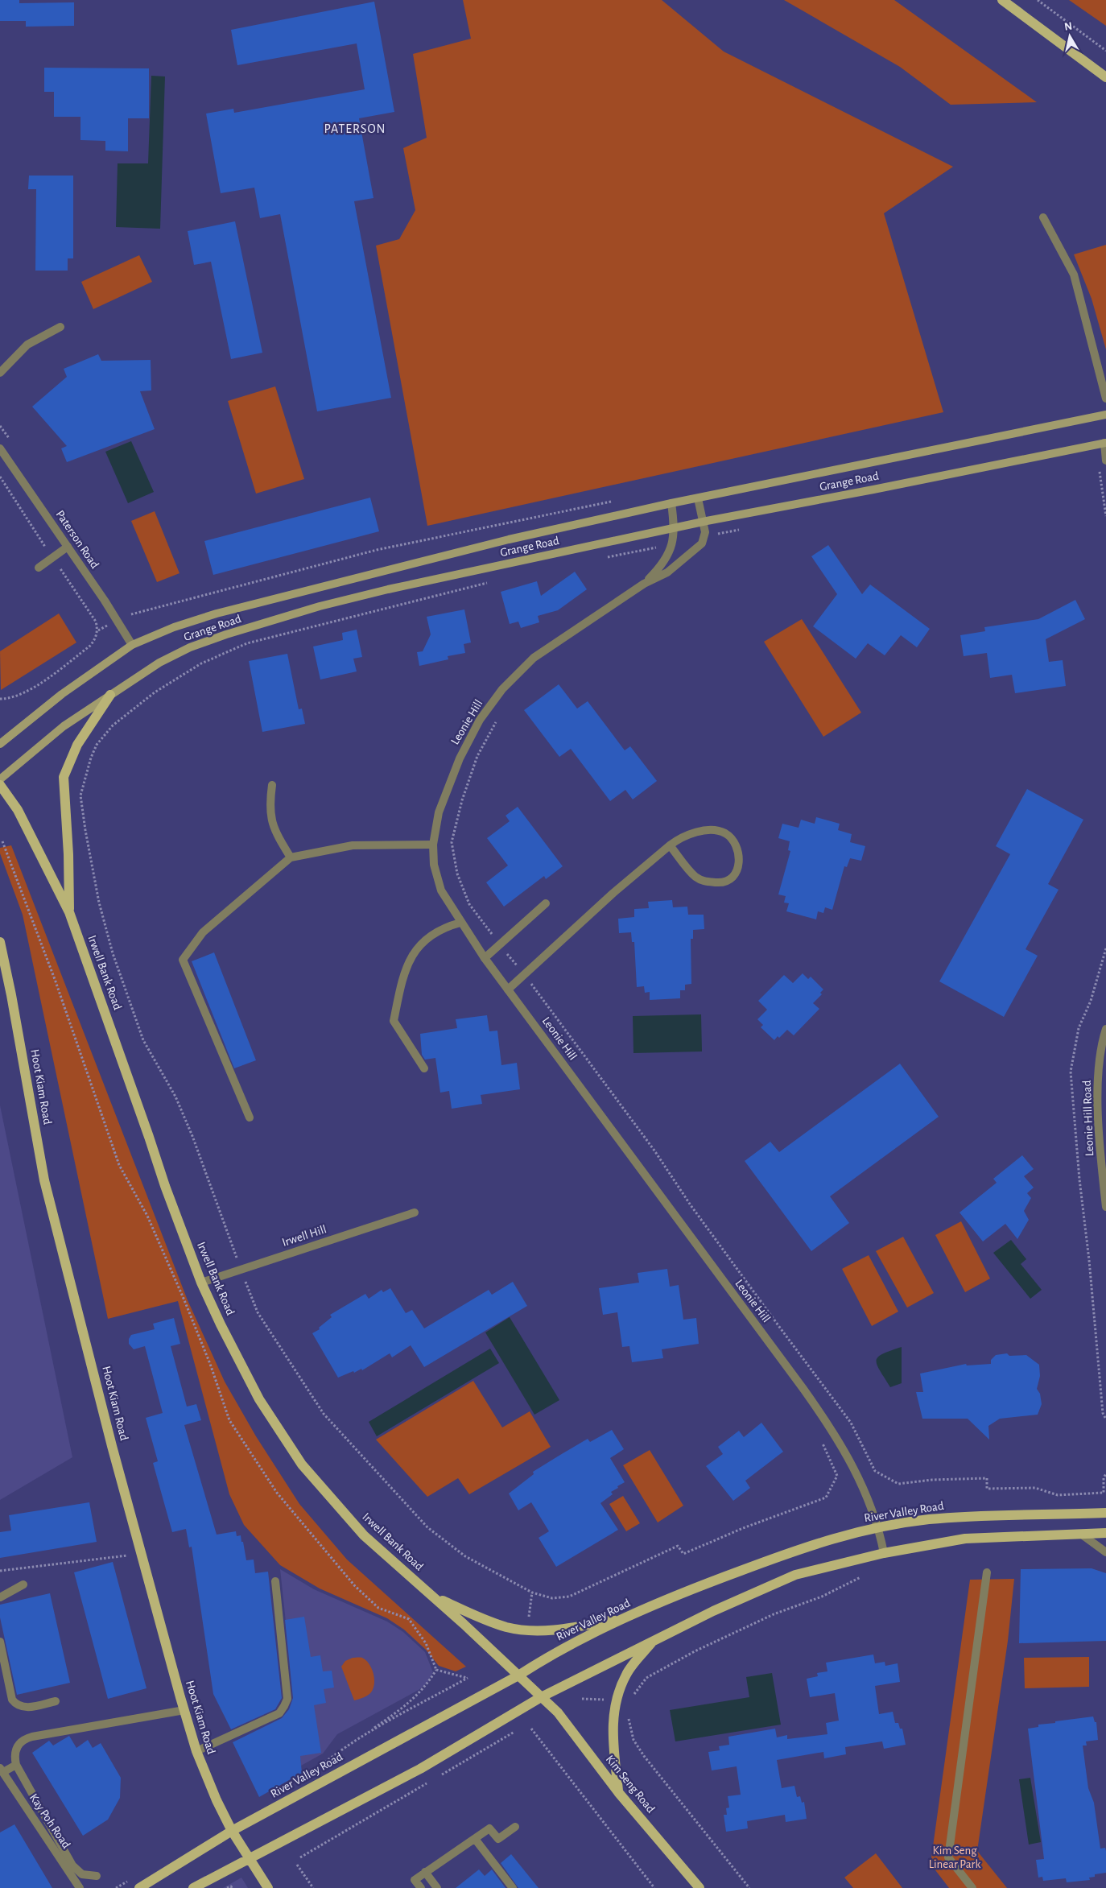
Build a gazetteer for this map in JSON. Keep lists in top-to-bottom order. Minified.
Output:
{"streets":{"main road":["Grange Road","Irwell Bank Road","Hoot Kiam Road","River Valley Road","Kim Seng Road"],"street":["Paterson Road","Leonie Hill","Leonie Hill Road","Irwell Hill","Kay Poh Road"]},"crossings":[["Grange Road","Paterson Road"],["Grange Road","Leonie Hill"],["Leonie Hill","River Valley Road"],["Irwell Bank Road","Irwell Hill"],["Irwell Bank Road","River Valley Road"],["Irwell Bank Road","Kim Seng Road"],["Hoot Kiam Road","River Valley Road"]],"districts":["PATERSON"],"parks":["Kim Seng Linear Park"],"north":"top"}
